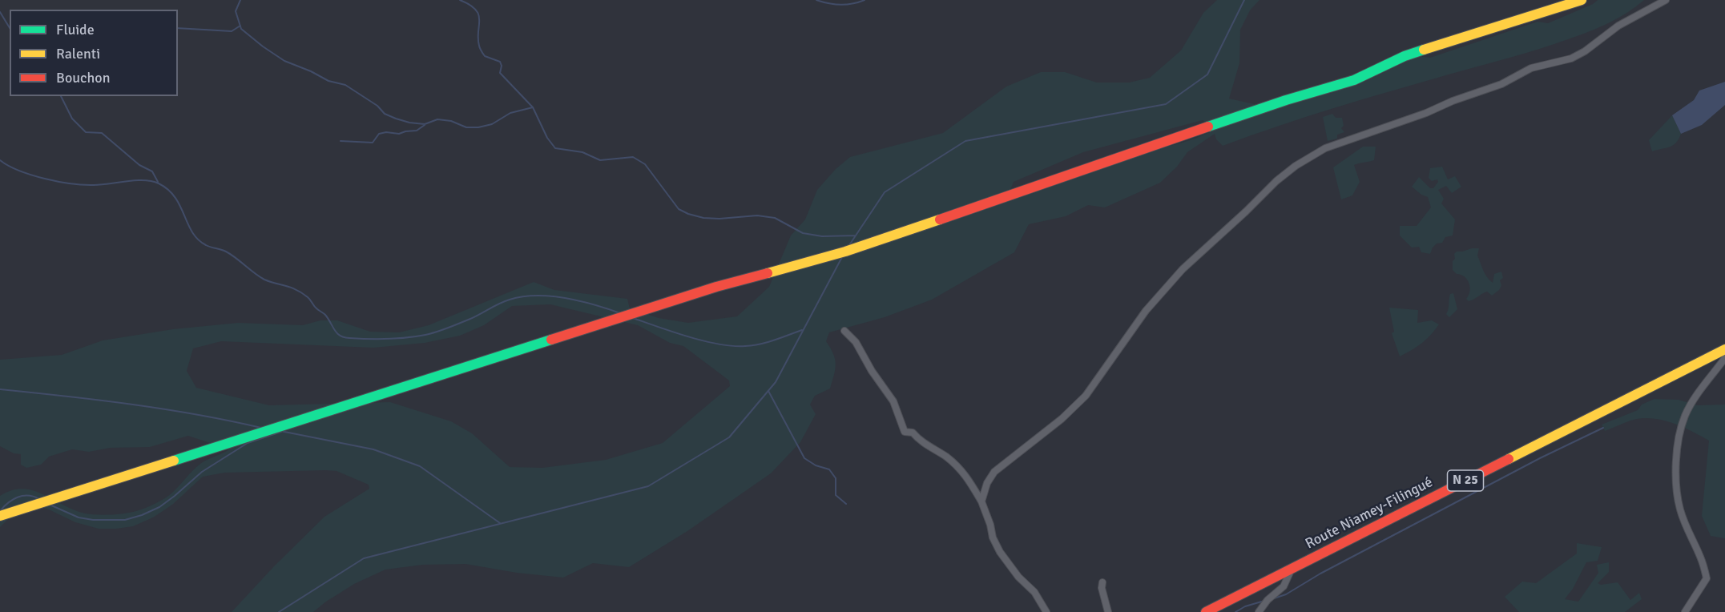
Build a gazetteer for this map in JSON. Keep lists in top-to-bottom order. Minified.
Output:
{"streets":{"street":["N 25","Route Niamey-Filingué"]},"legend":["Fluide","Ralenti","Bouchon"]}
